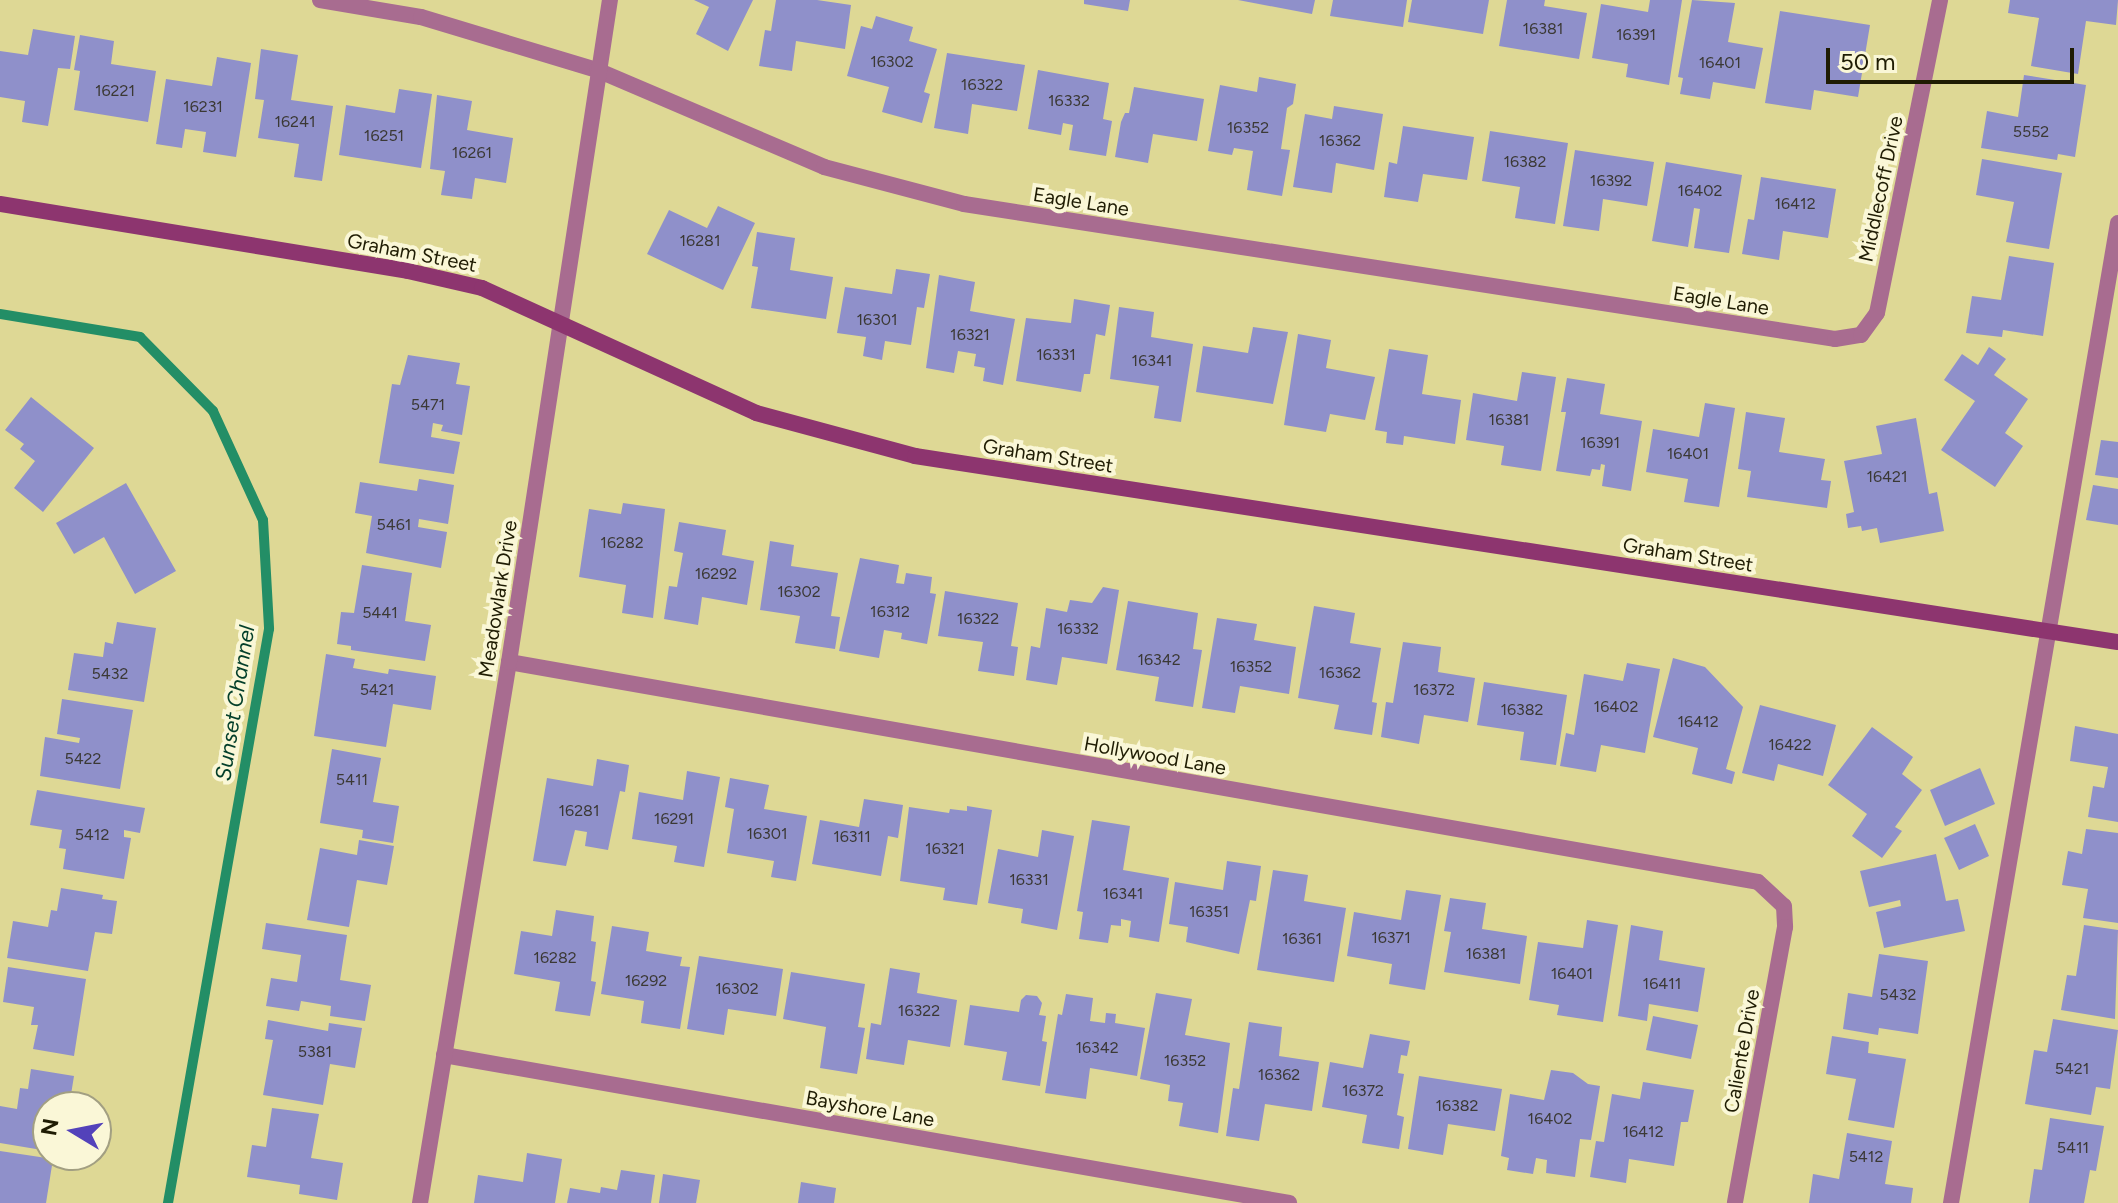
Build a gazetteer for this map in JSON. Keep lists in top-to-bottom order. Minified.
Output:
{"streets":{"street":["Middlecoff Drive","Eagle Lane","Graham Street","Meadowlark Drive","Hollywood Lane","Caliente Drive","Bayshore Lane"]},"crossings":[["Middlecoff Drive","Eagle Lane"],["Eagle Lane","Meadowlark Drive"],["Graham Street","Meadowlark Drive"],["Meadowlark Drive","Hollywood Lane"],["Meadowlark Drive","Bayshore Lane"],["Hollywood Lane","Caliente Drive"]],"water":["Sunset Channel"],"house_numbers":["16381","16391","16302","16401","16322","16221","16332","16231","16241","16352","5552","16251","16362","16261","16382","16392","16402","16412","16281","16301","16321","16331","16341","5471","16381","16391","16401","16421","5461","16282","16292","16302","16312","5441","16322","16332","16342","16352","16362","5432","5421","16372","16402","16382","16412","16422","5422","5411","16281","16291","16301","5412","16311","16321","16331","16341","16351","16371","16361","16381","16282","16401","16292","16411","16302","5432","16322","16342","5381","16352","5421","16362","16372","16382","16402","16412","5411","5412"],"scale_bar":"50 m","north":"left"}
